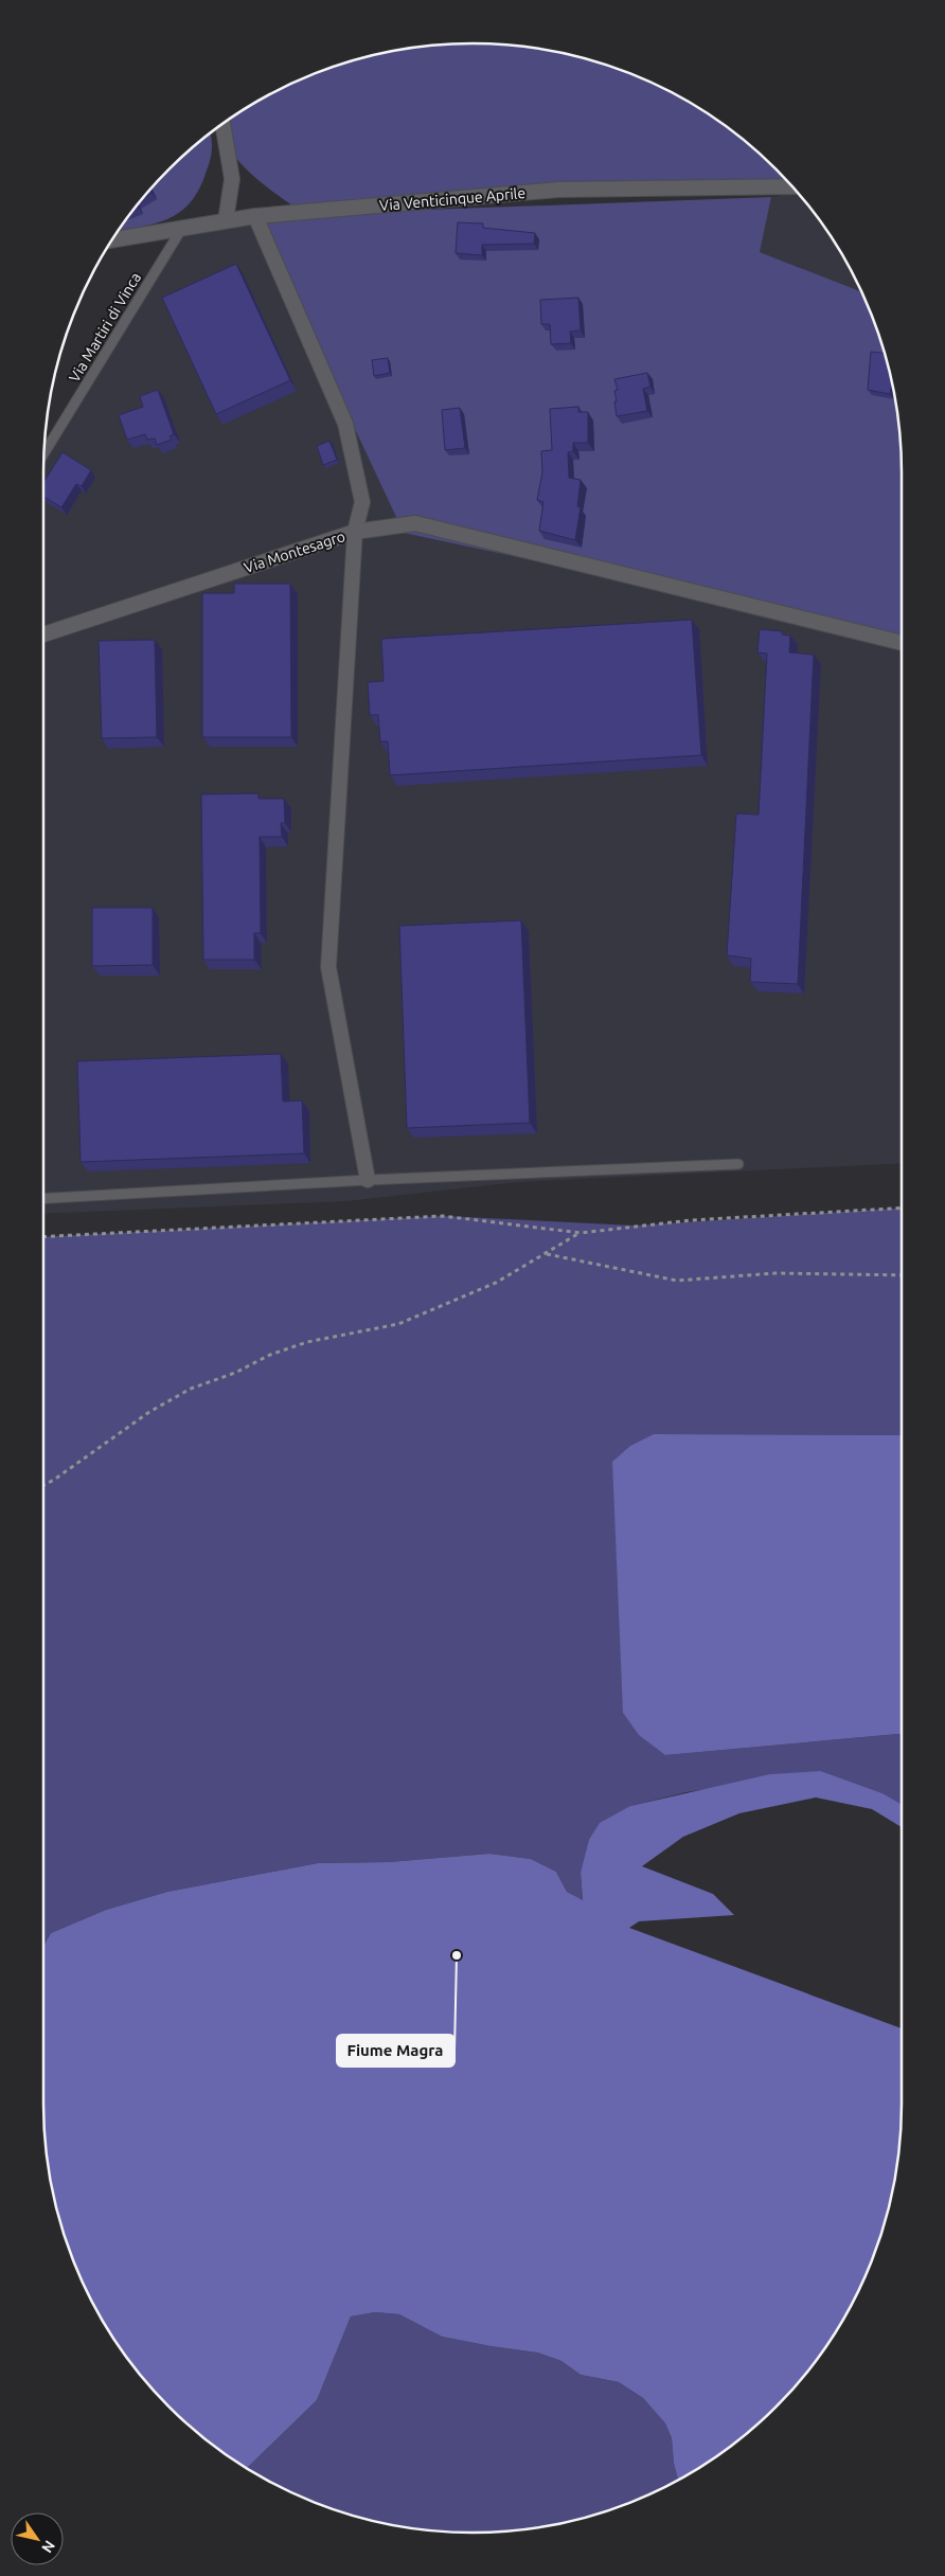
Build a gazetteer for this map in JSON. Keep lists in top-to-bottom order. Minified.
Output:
{"streets":{"street":["Via Venticinque Aprile","Via Montesagro"],"lane":["Via Martiri di Vinca"]},"crossings":[["Via Venticinque Aprile","Via Martiri di Vinca"],["Via Venticinque Aprile","Via Montesagro"]],"places":["Fiume Magra"],"north":"bottom right"}
